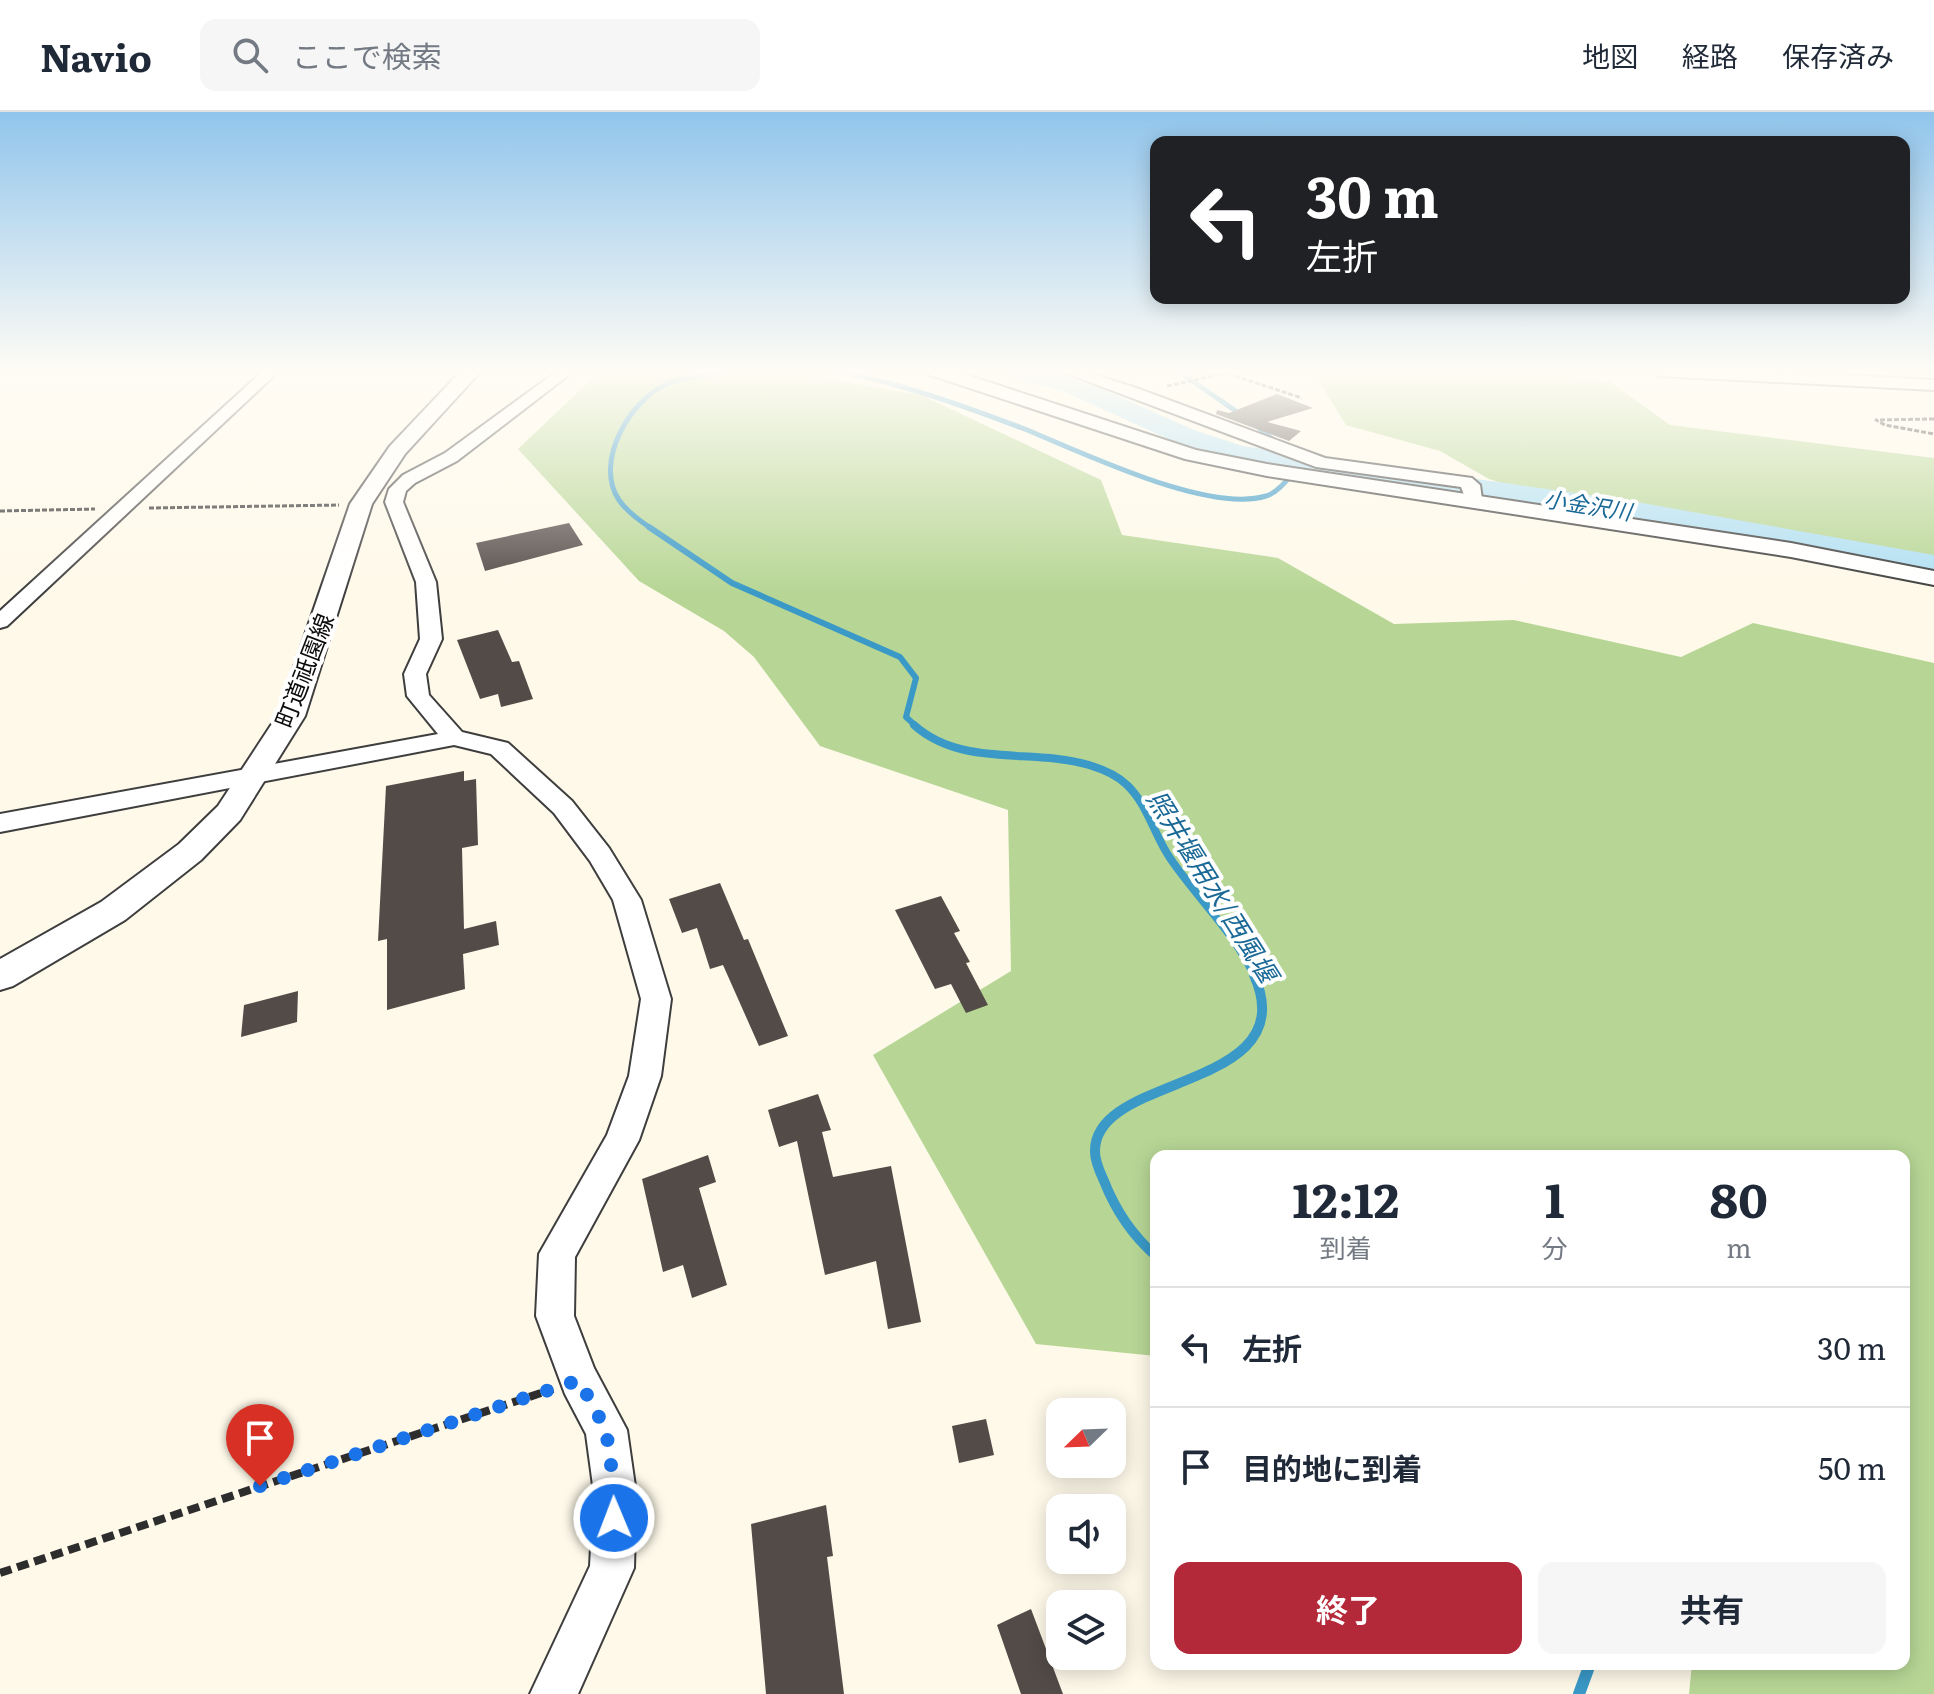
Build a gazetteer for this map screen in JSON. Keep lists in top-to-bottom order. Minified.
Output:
{"streets":{"street":["町道祗園線"]},"water":["小金沢川","照井堰用水/西風堰"],"north":"bottom left","page":{"header":"Navio","search":"ここで検索","nav":["地図","経路","保存済み"],"turn":["30 m","左折"],"eta":["12:12","到着","1","分","80","m"],"list":[{"name":"左折","value":"30 m"},{"name":"目的地に到着","value":"50 m"}],"buttons":["終了","共有"]}}
